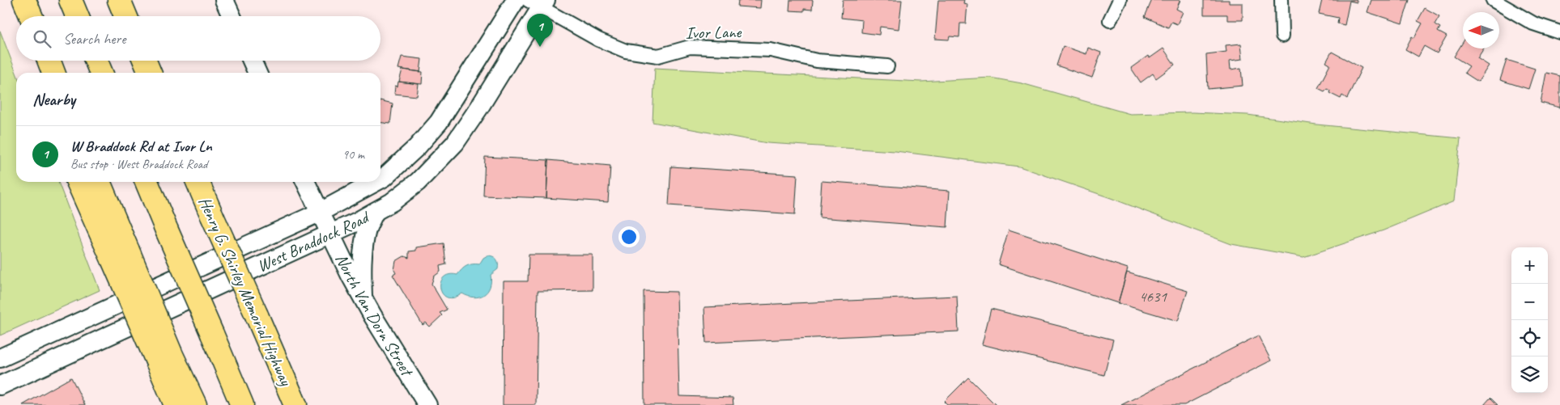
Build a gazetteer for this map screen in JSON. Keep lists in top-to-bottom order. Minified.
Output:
{"streets":{"highway":["Henry G. Shirley Memorial Highway"],"main road":["West Braddock Road","North Van Dorn Street"],"street":["Ivor Lane"]},"crossings":[["Ivor Lane","West Braddock Road"],["West Braddock Road","North Van Dorn Street"]],"house_numbers":["4631"],"north":"left","page":{"pins":"1","search":"Search here","heading":"Nearby","list":[{"mark":"1","name":"W Braddock Rd at Ivor Ln","note":"Bus stop · West Braddock Road","value":"90 m"}],"map_buttons":["+","−"]}}
